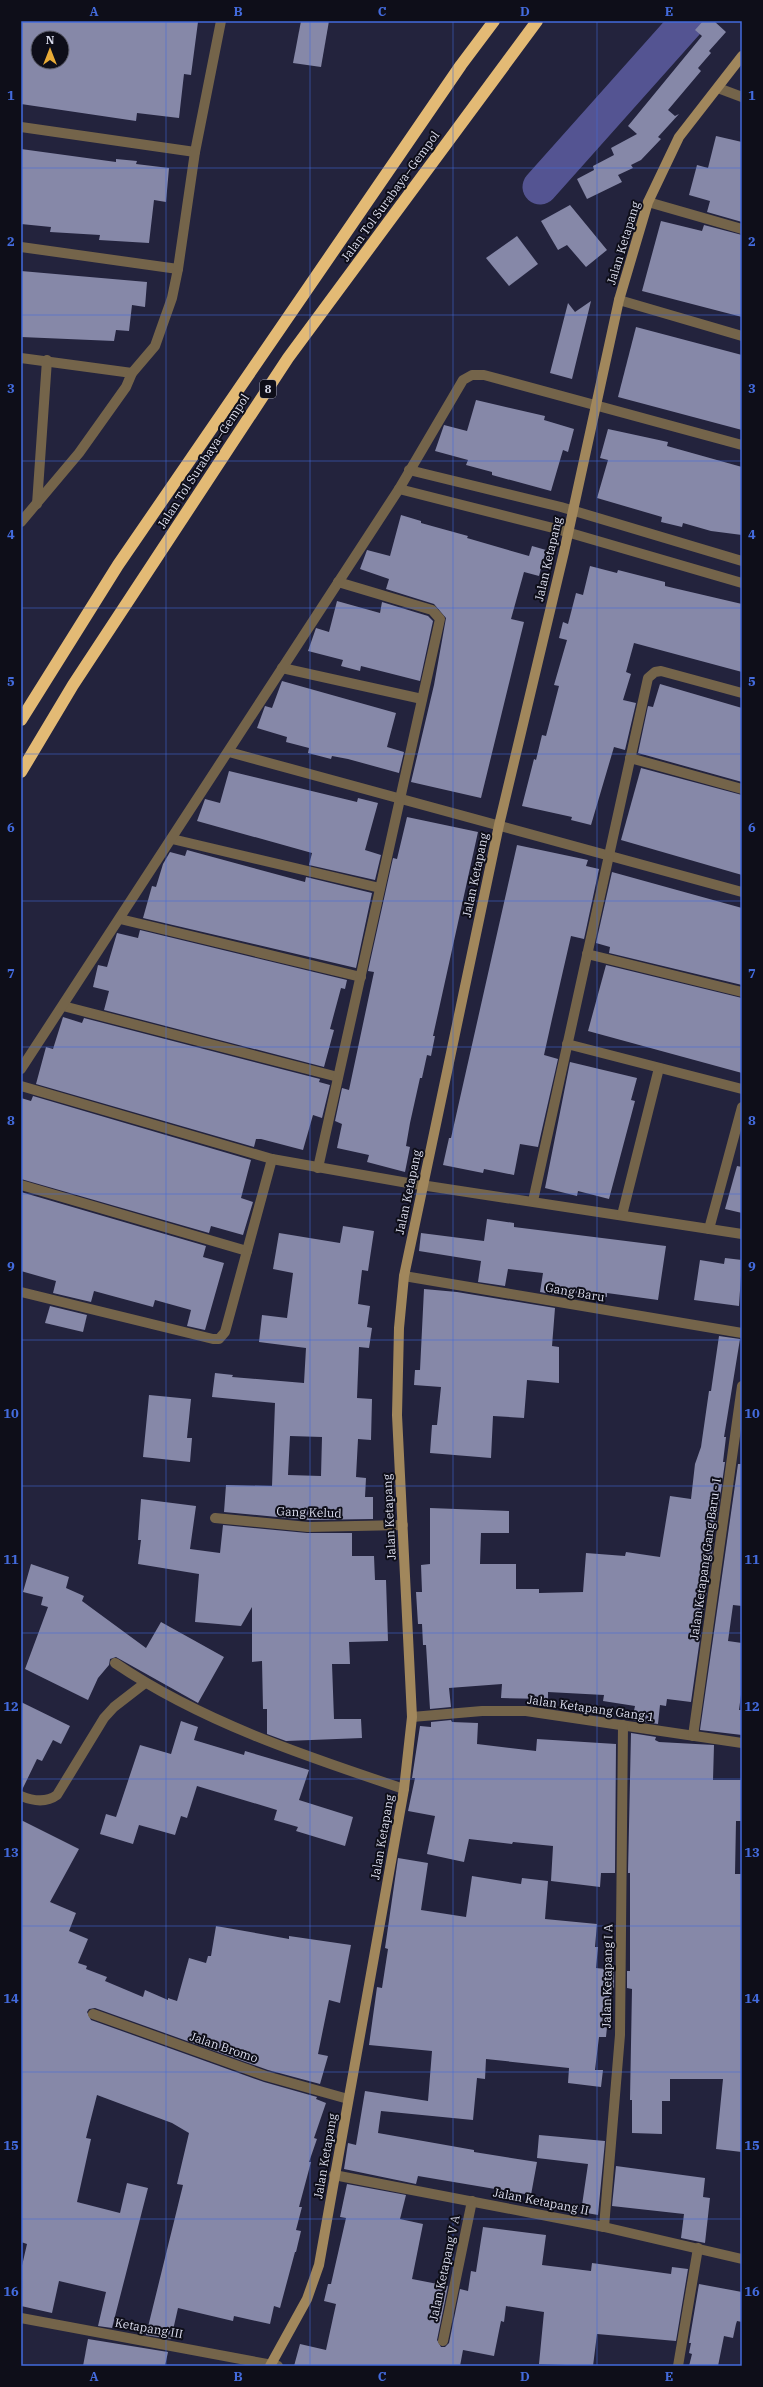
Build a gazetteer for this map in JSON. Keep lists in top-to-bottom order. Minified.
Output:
{"streets":{"highway":["Jalan Tol Surabaya–Gempol","8"],"street":["Jalan Ketapang","Gang Baru","Gang Kelud","Jalan Ketapang Gang Baru - I","Jalan Ketapang Gang 1","Jalan Ketapang I A","Jalan Bromo","Jalan Ketapang II","Jalan Ketapang V A","Ketapang III"]},"crossings":[["Jalan Ketapang","Gang Baru"],["Jalan Ketapang","Gang Kelud"],["Jalan Ketapang","Jalan Ketapang Gang 1"],["Jalan Ketapang","Jalan Bromo"],["Jalan Ketapang","Jalan Ketapang II"],["Jalan Ketapang","Ketapang III"],["Jalan Ketapang Gang Baru - I","Jalan Ketapang Gang 1"],["Jalan Ketapang Gang 1","Jalan Ketapang I A"],["Jalan Ketapang I A","Jalan Ketapang II"],["Jalan Ketapang II","Jalan Ketapang V A"]],"north":"top","grid":{"columns":["A","B","C","D","E"],"rows":["1","2","3","4","5","6","7","8","9","10","11","12","13","14","15","16"]}}
